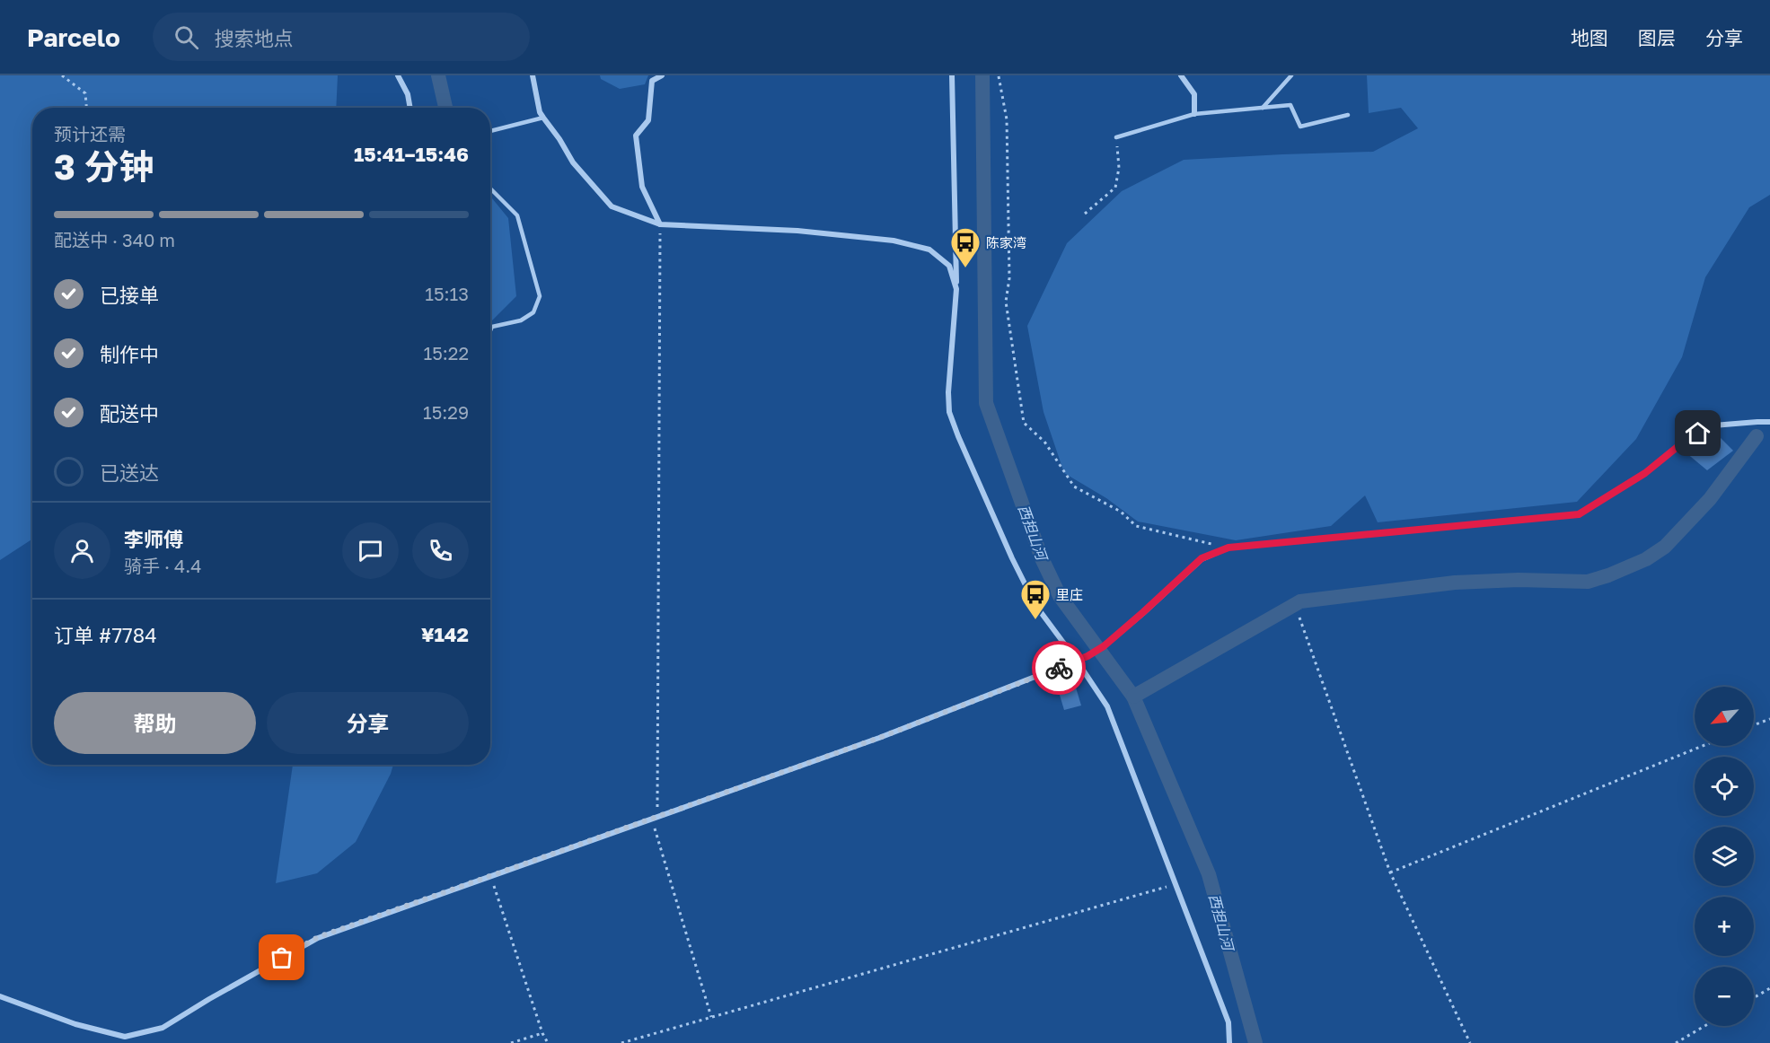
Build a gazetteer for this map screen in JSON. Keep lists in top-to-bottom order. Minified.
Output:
{"water":["西担山河"],"places":{"bus stop":["陈家湾","里庄"]},"north":"bottom left","page":{"header":"Parcelo","search":"搜索地点","nav":["地图","图层","分享"],"heading":["3 分钟","预计还需","15:41–15:46"],"panel":["李师傅","骑手 · 4.4","订单 #7784","¥142"],"bar":"配送中 · 340 m","list":[["已接单","15:13"],["制作中","15:22"],["配送中","15:29"],"已送达"],"buttons":["帮助","分享"],"map_buttons":["+","−"]}}
